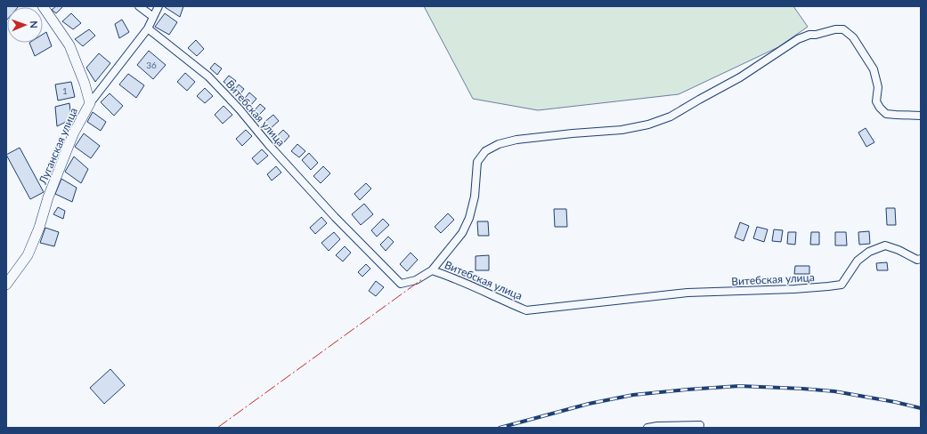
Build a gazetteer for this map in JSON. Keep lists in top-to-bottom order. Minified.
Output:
{"streets":{"street":["Витебская улица","Луганская улица"]},"crossings":[["Витебская улица","Луганская улица"]],"house_numbers":["36","1"],"north":"right"}
